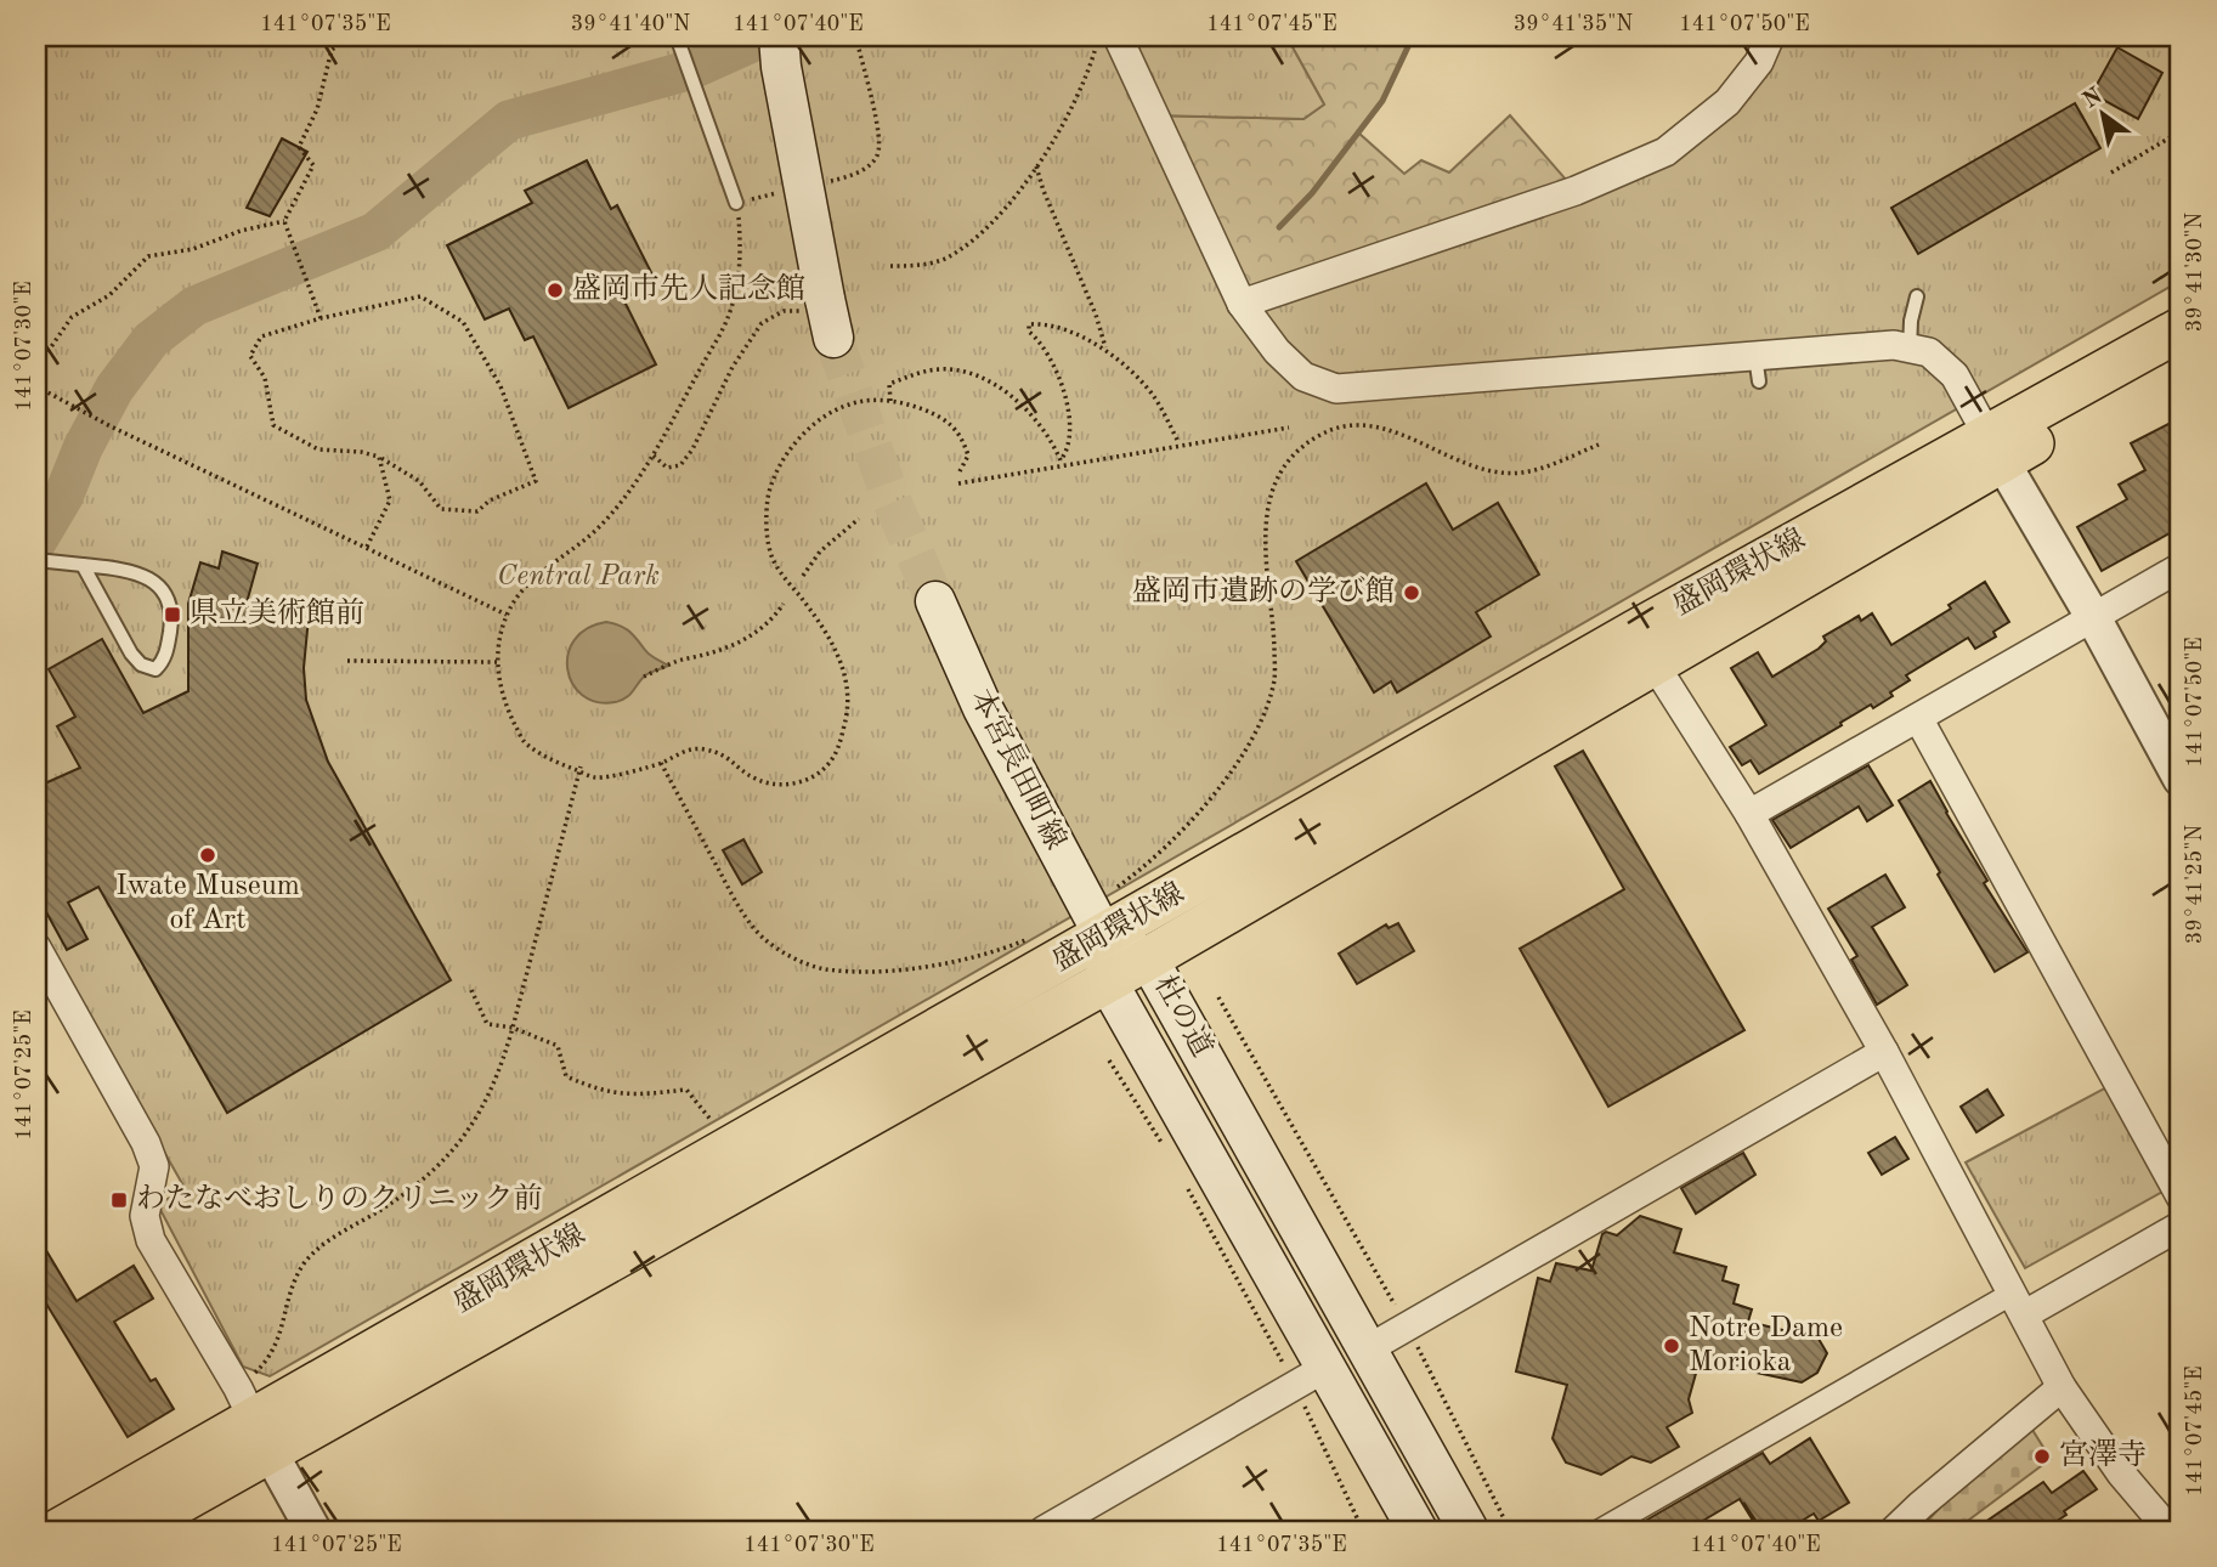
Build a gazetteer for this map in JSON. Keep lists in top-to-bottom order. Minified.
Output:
{"streets":{"main road":["盛岡環状線","本宮長田町線","杜の道"]},"crossings":[["盛岡環状線","本宮長田町線"],["盛岡環状線","杜の道"],["本宮長田町線","杜の道"]],"parks":["Central Park"],"places":{"other":["盛岡市先人記念館","盛岡市遺跡の学び館","Iwate Museum of Art","Notre Dame Morioka","宮澤寺"],"transit":["県立美術館前","わたなべおしりのクリニック前"]},"north":"top left","coordinates":["141°07'35\"E","39°41'40\"N","141°07'40\"E","141°07'45\"E","39°41'35\"N","141°07'50\"E","39°41'30\"N","141°07'30\"E","39°41'25\"N","141°07'25\"E"]}
